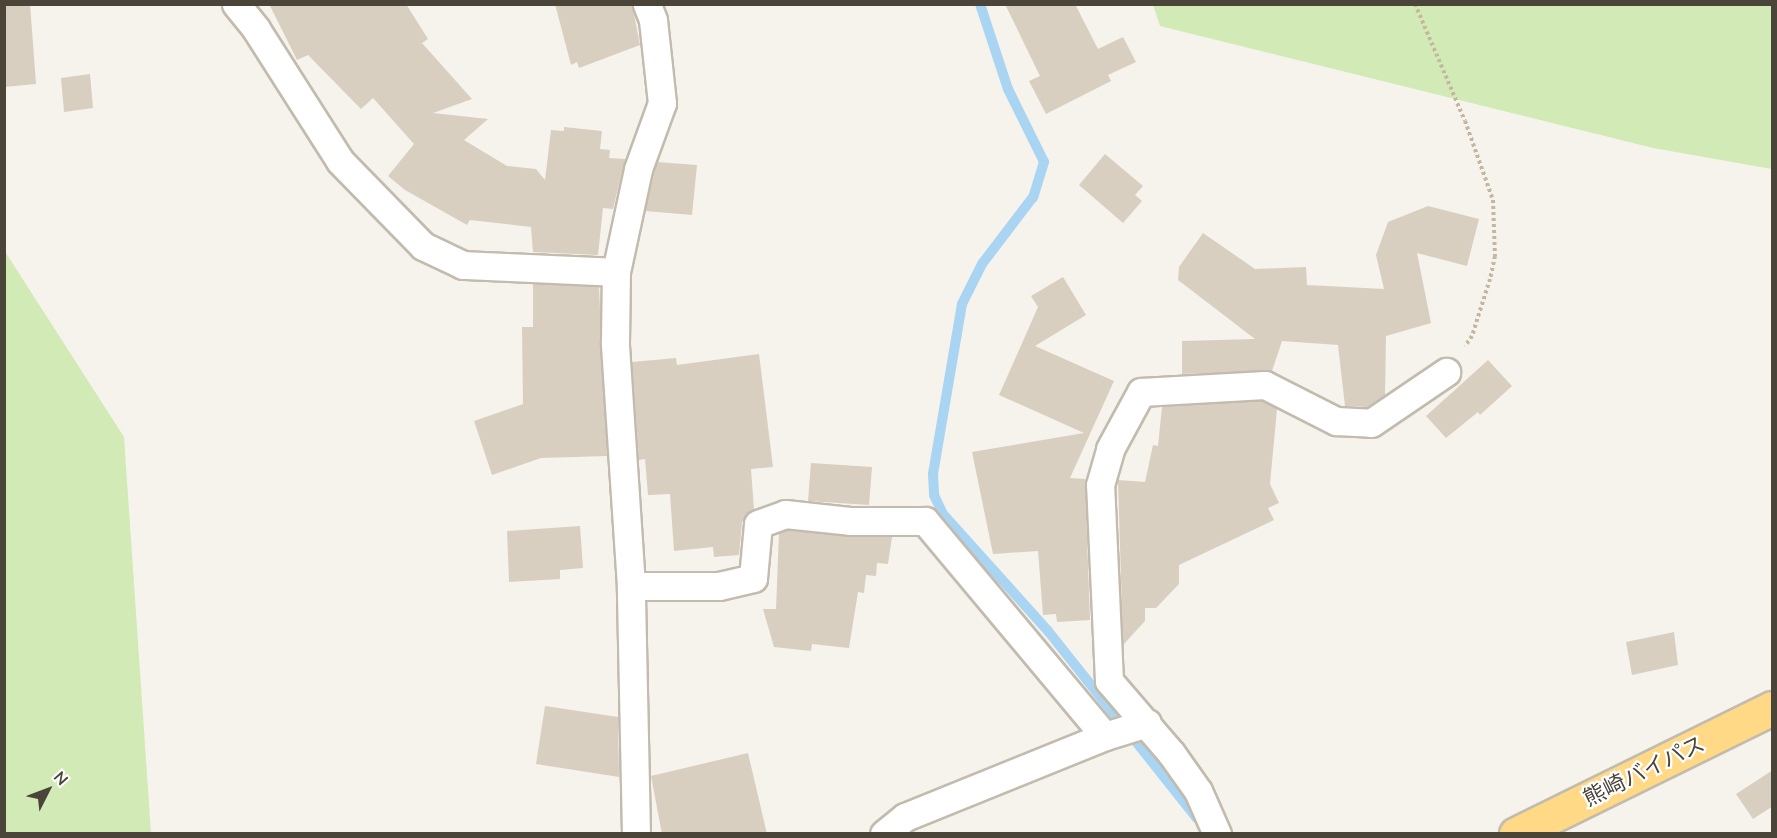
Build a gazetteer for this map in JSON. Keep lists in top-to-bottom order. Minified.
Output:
{"streets":{"highway":["熊崎バイパス"]},"north":"top right"}
